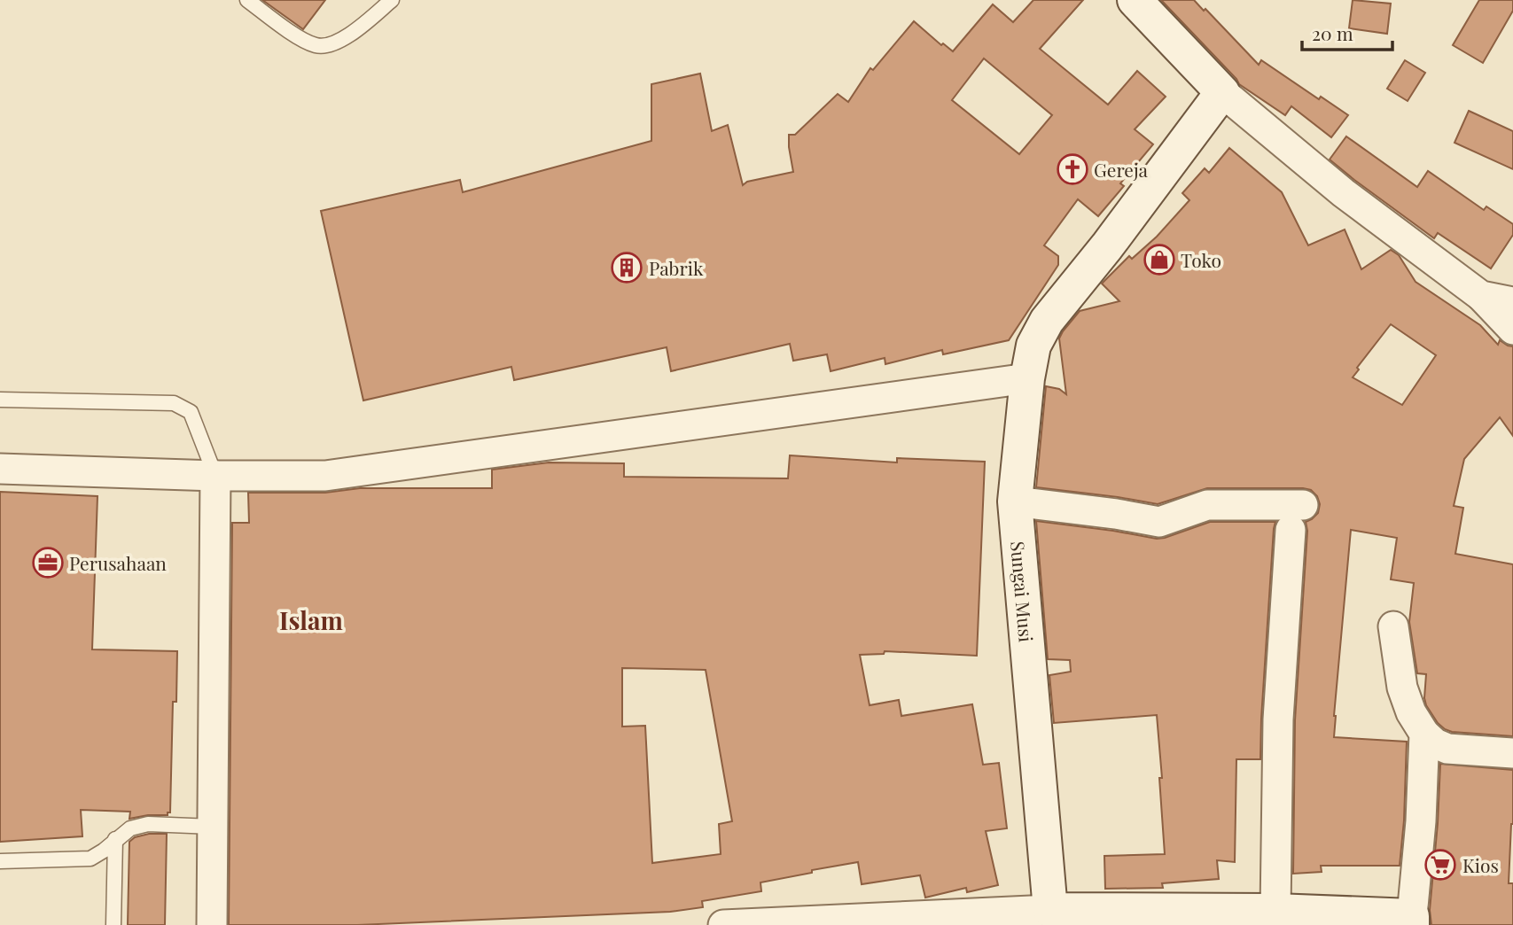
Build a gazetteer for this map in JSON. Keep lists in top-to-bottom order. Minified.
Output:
{"streets":{"street":["Sungai Musi"]},"districts":["Islam"],"places":{"church":["Gereja"],"shop":["Toko"],"building":["Pabrik"],"office":["Perusahaan"],"supermarket":["Kios"]},"scale_bar":"20 m"}
